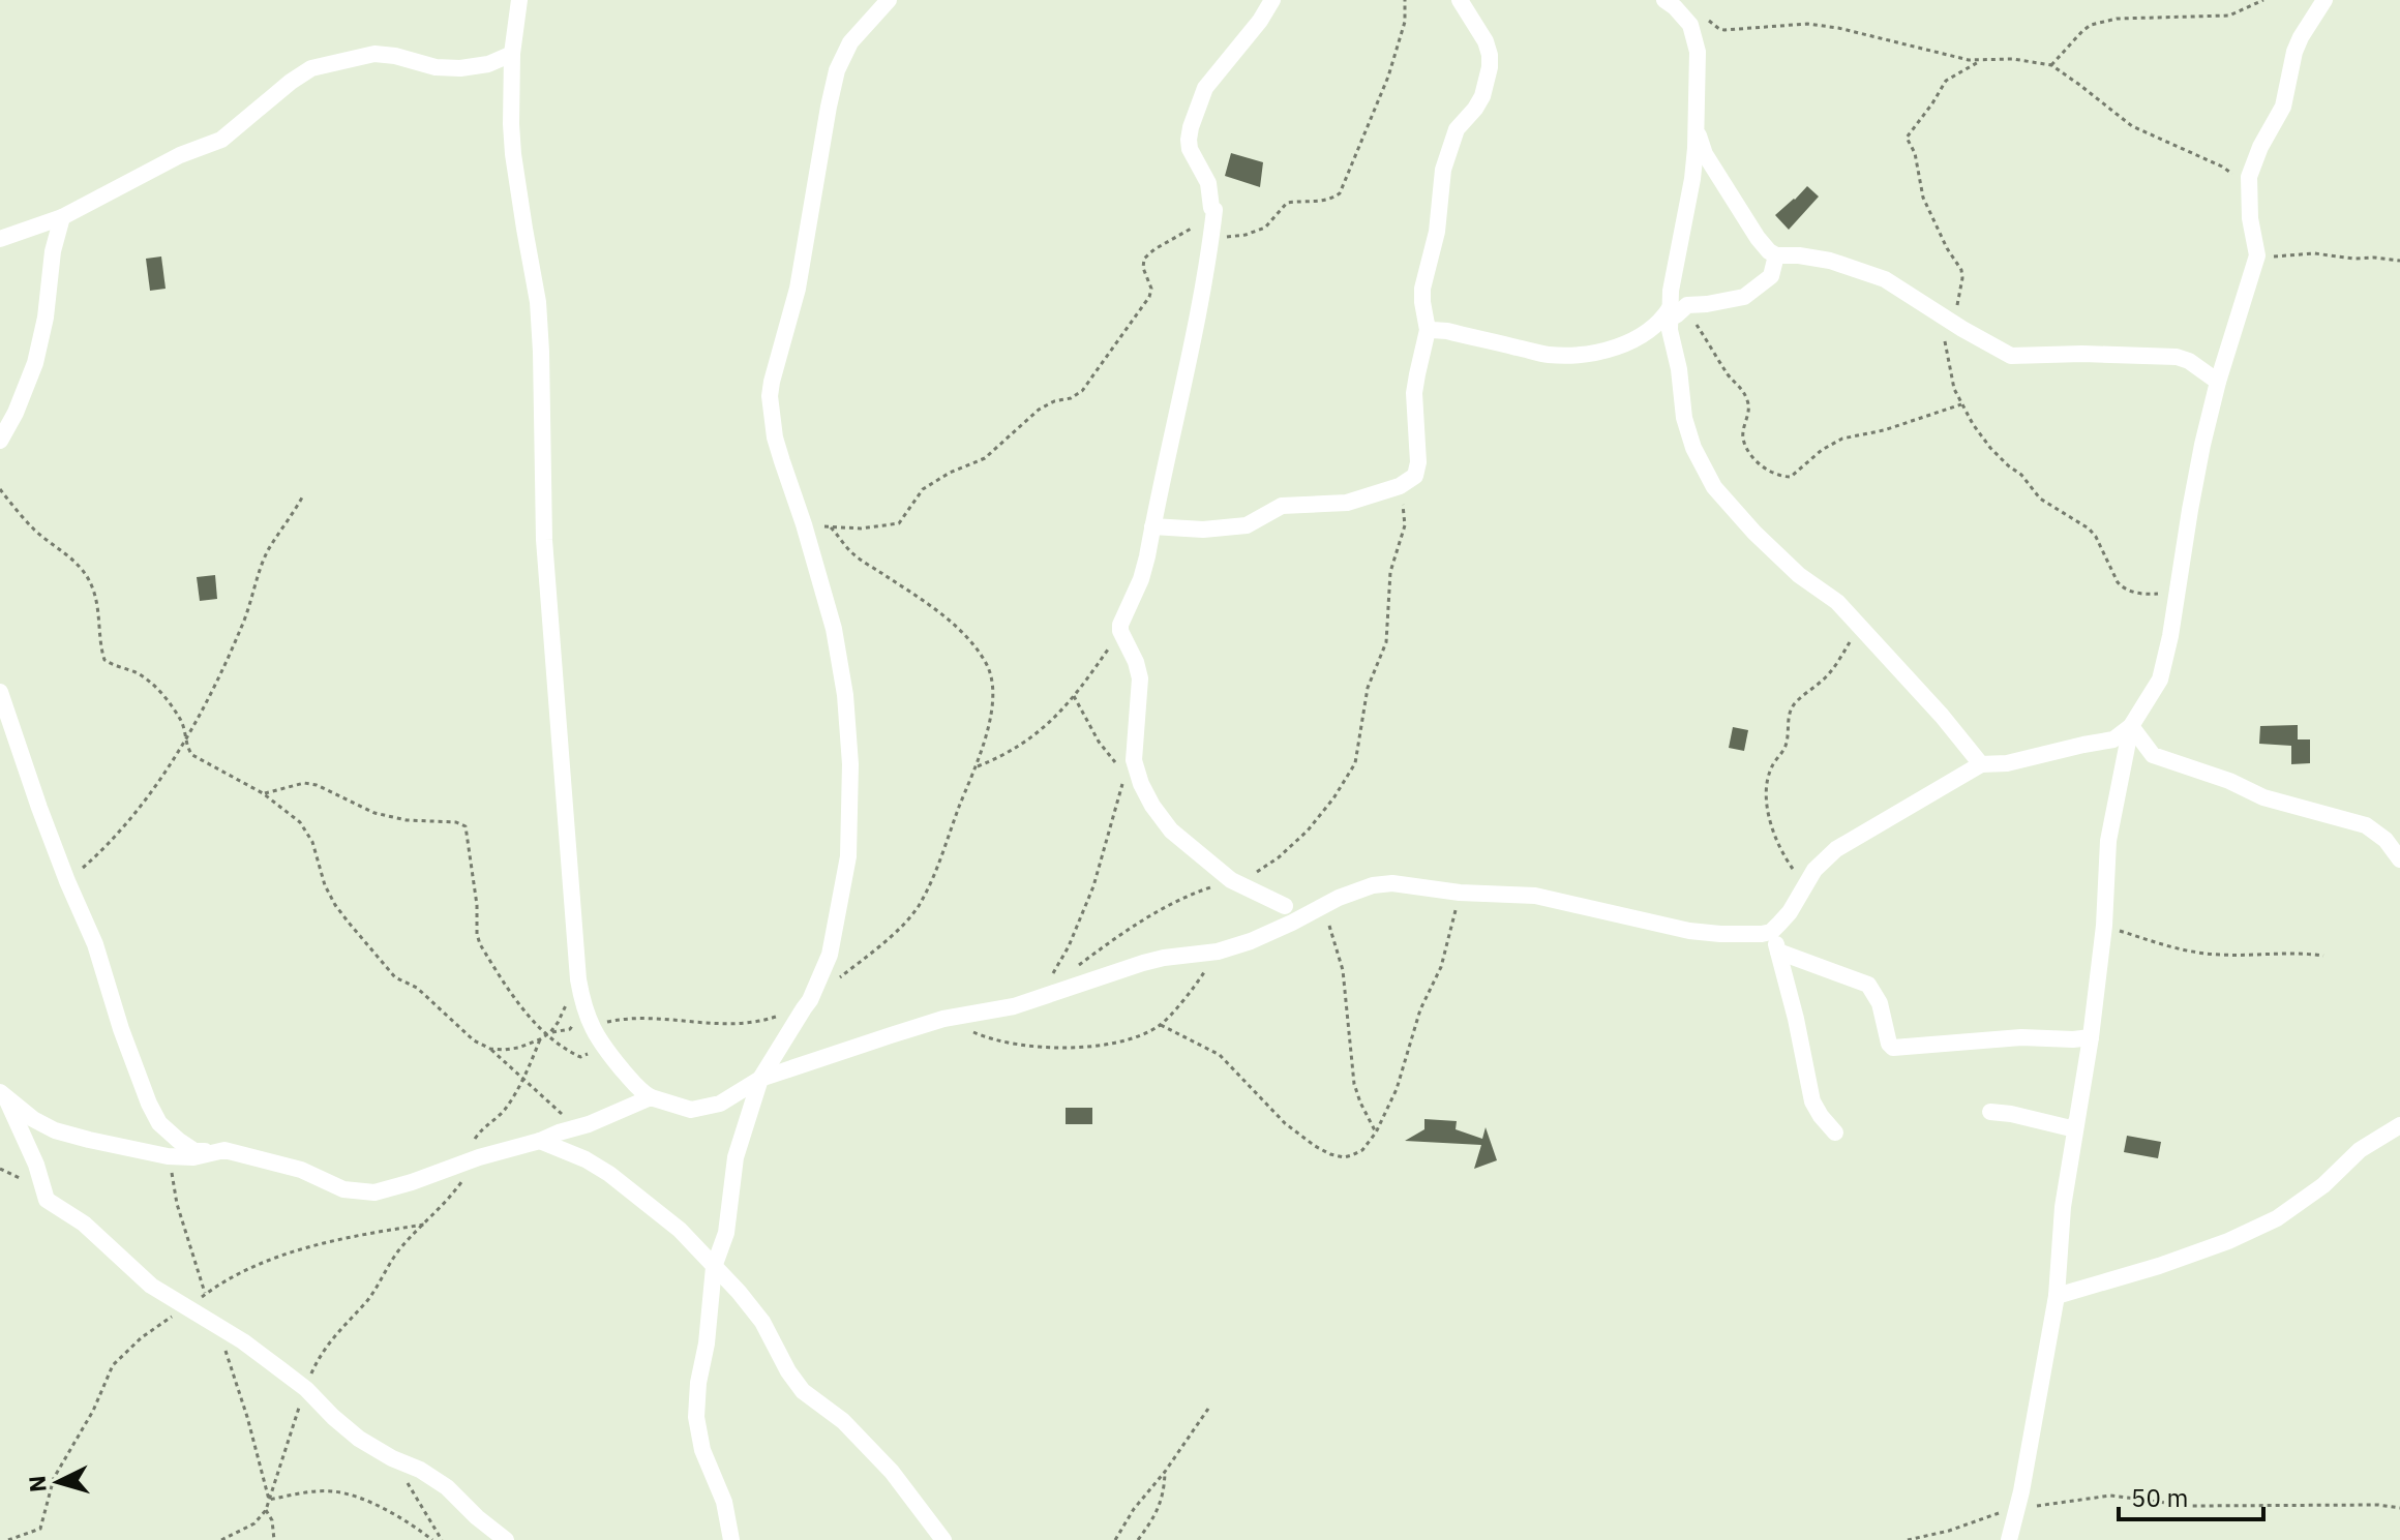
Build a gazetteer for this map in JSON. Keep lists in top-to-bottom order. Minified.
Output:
{"scale_bar":"50 m","north":"left"}
